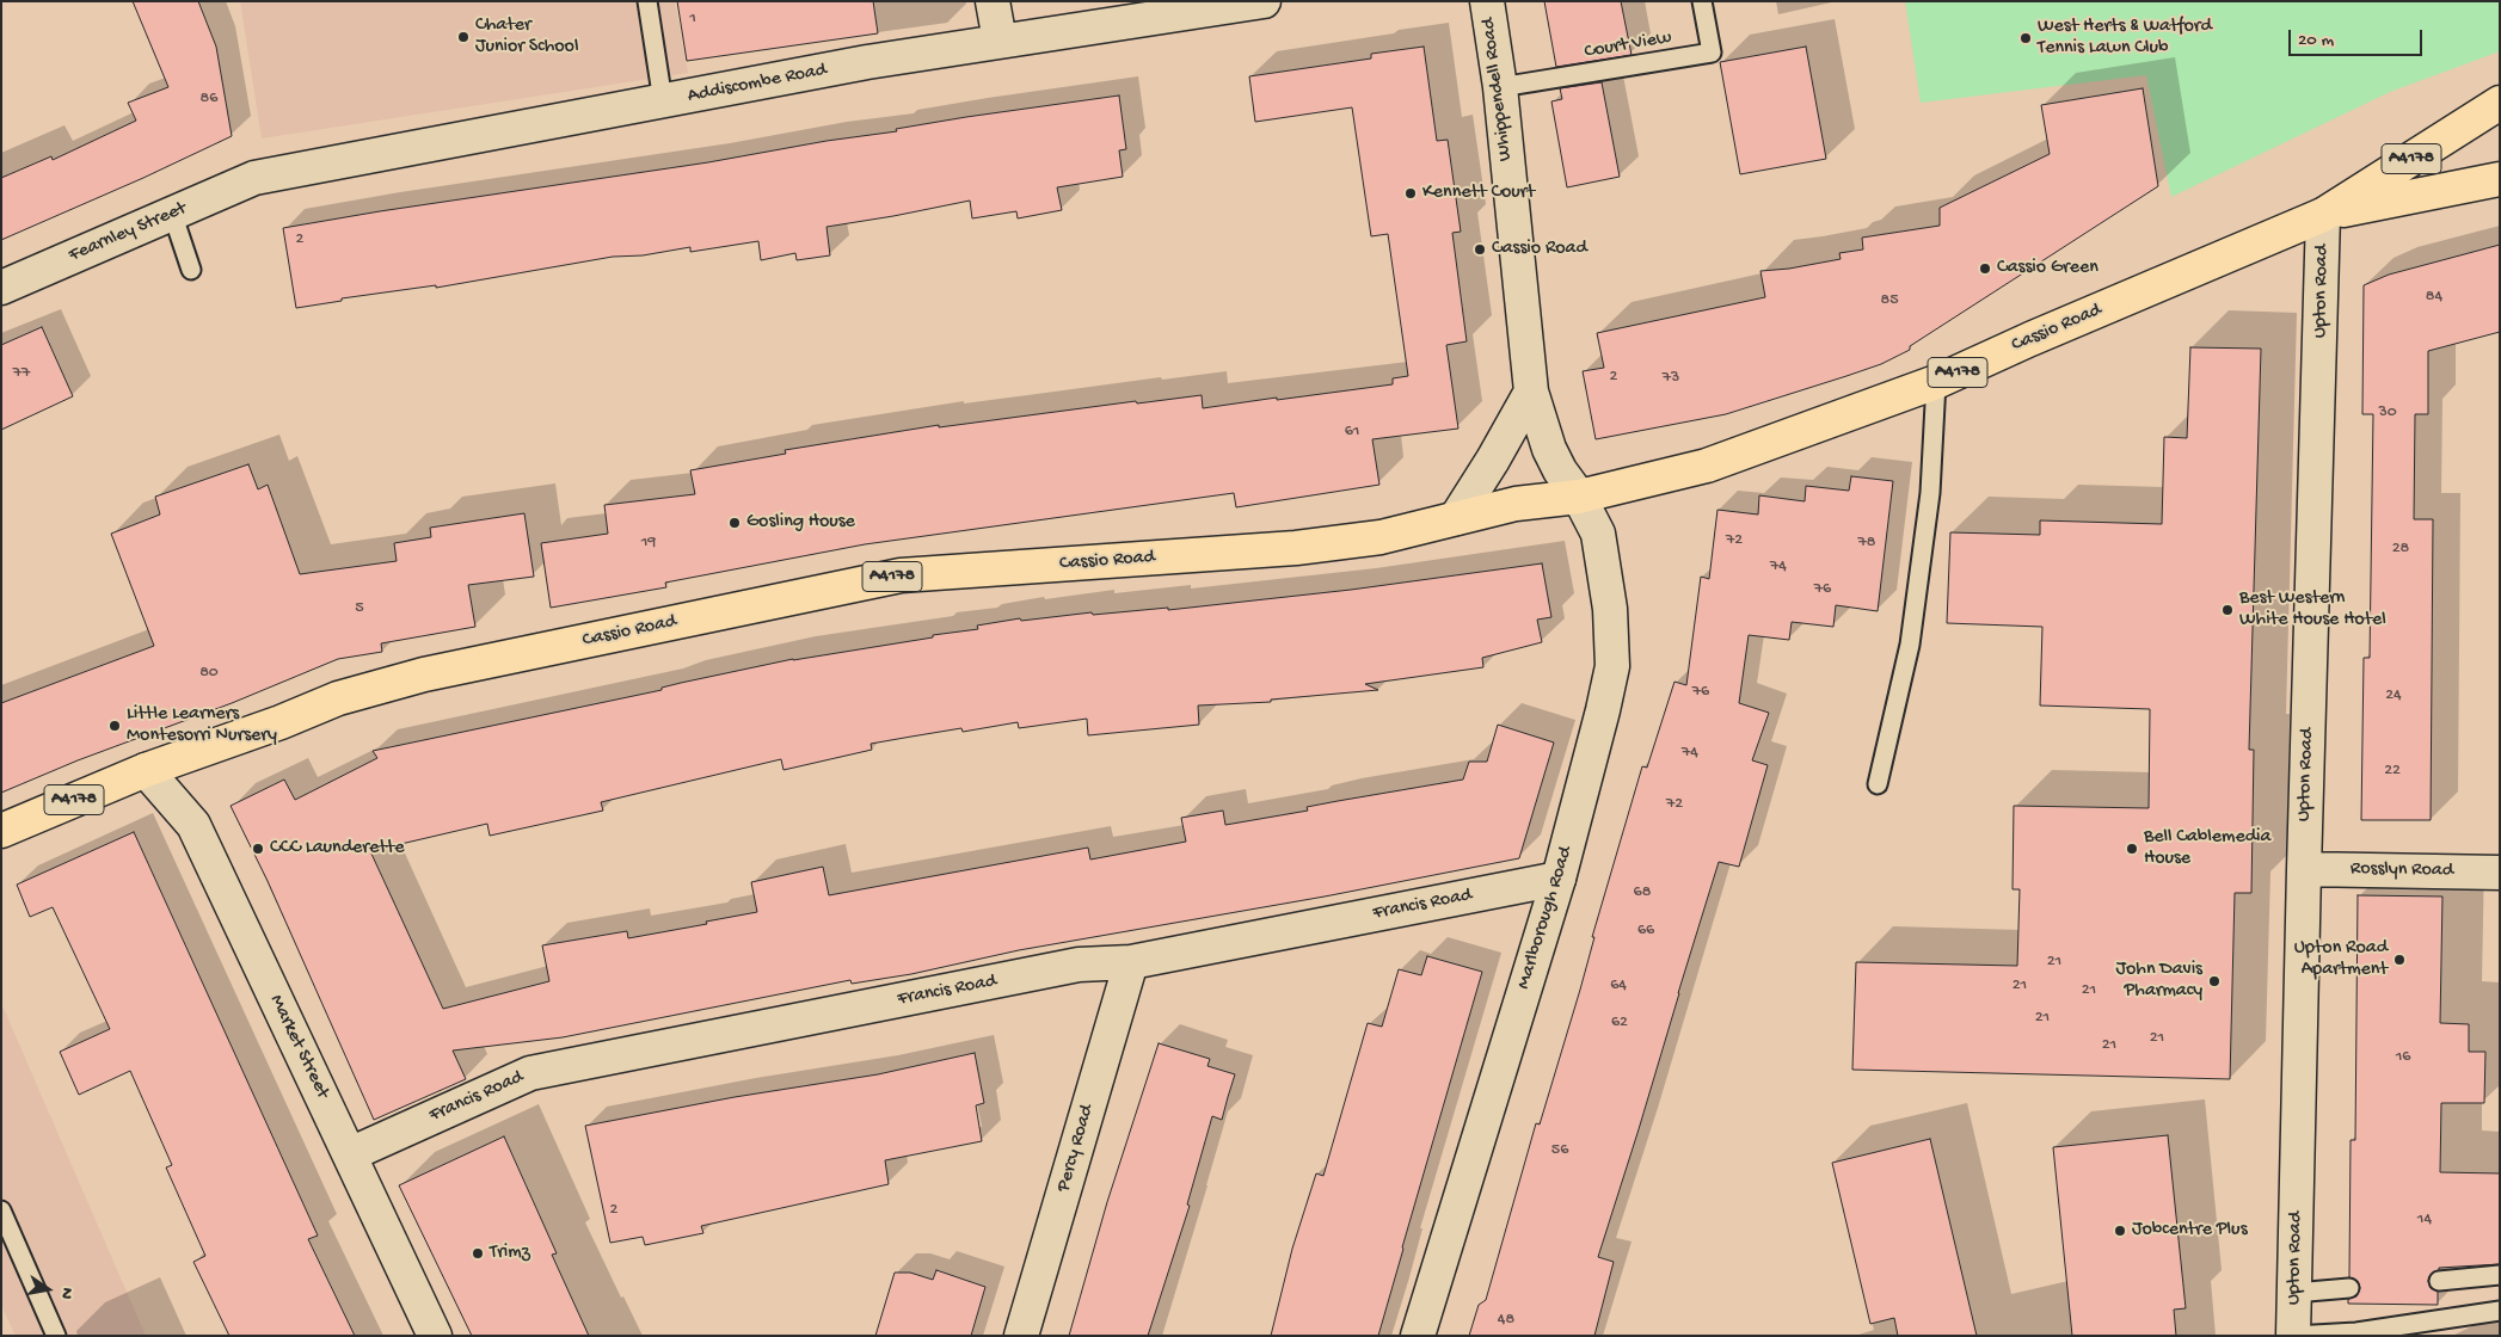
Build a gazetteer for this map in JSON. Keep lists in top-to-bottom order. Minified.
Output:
{"streets":{"main road":["A4178","Cassio Road"],"street":["Addiscombe Road","Whippendell Road","Fearnley Street","Upton Road","Rosslyn Road","Francis Road","Marlborough Road","Market Street","Percy Road"],"lane":["Court View"]},"crossings":[["Court View","Whippendell Road"],["Addiscombe Road","Fearnley Street"],["Whippendell Road","Cassio Road"],["Whippendell Road","Marlborough Road"],["A4178","Cassio Road"],["A4178","Market Street"],["Upton Road","Cassio Road"],["Upton Road","Rosslyn Road"],["Cassio Road","Marlborough Road"],["Cassio Road","Market Street"],["Francis Road","Marlborough Road"],["Francis Road","Market Street"],["Francis Road","Percy Road"]],"places":["Chater Junior School","West Herts & Watford Tennis Lawn Club","Kennett Court","Cassio Road","Cassio Green","Gosling House","Best Western White House Hotel","Little Learners Montesorri Nursery","CCC Launderette","Bell Cablemedia House","Upton Road Apartment","John Davis Pharmacy","Jobcentre Plus","Trimz"],"house_numbers":["1","86","2","84","85","77","2","73","30","61","72","19","78","28","74","76","5","80","76","24","74","22","72","68","66","21","64","21","21","21","62","21","21","16","56","2","14","48"],"scale_bar":"20 m","north":"right"}
